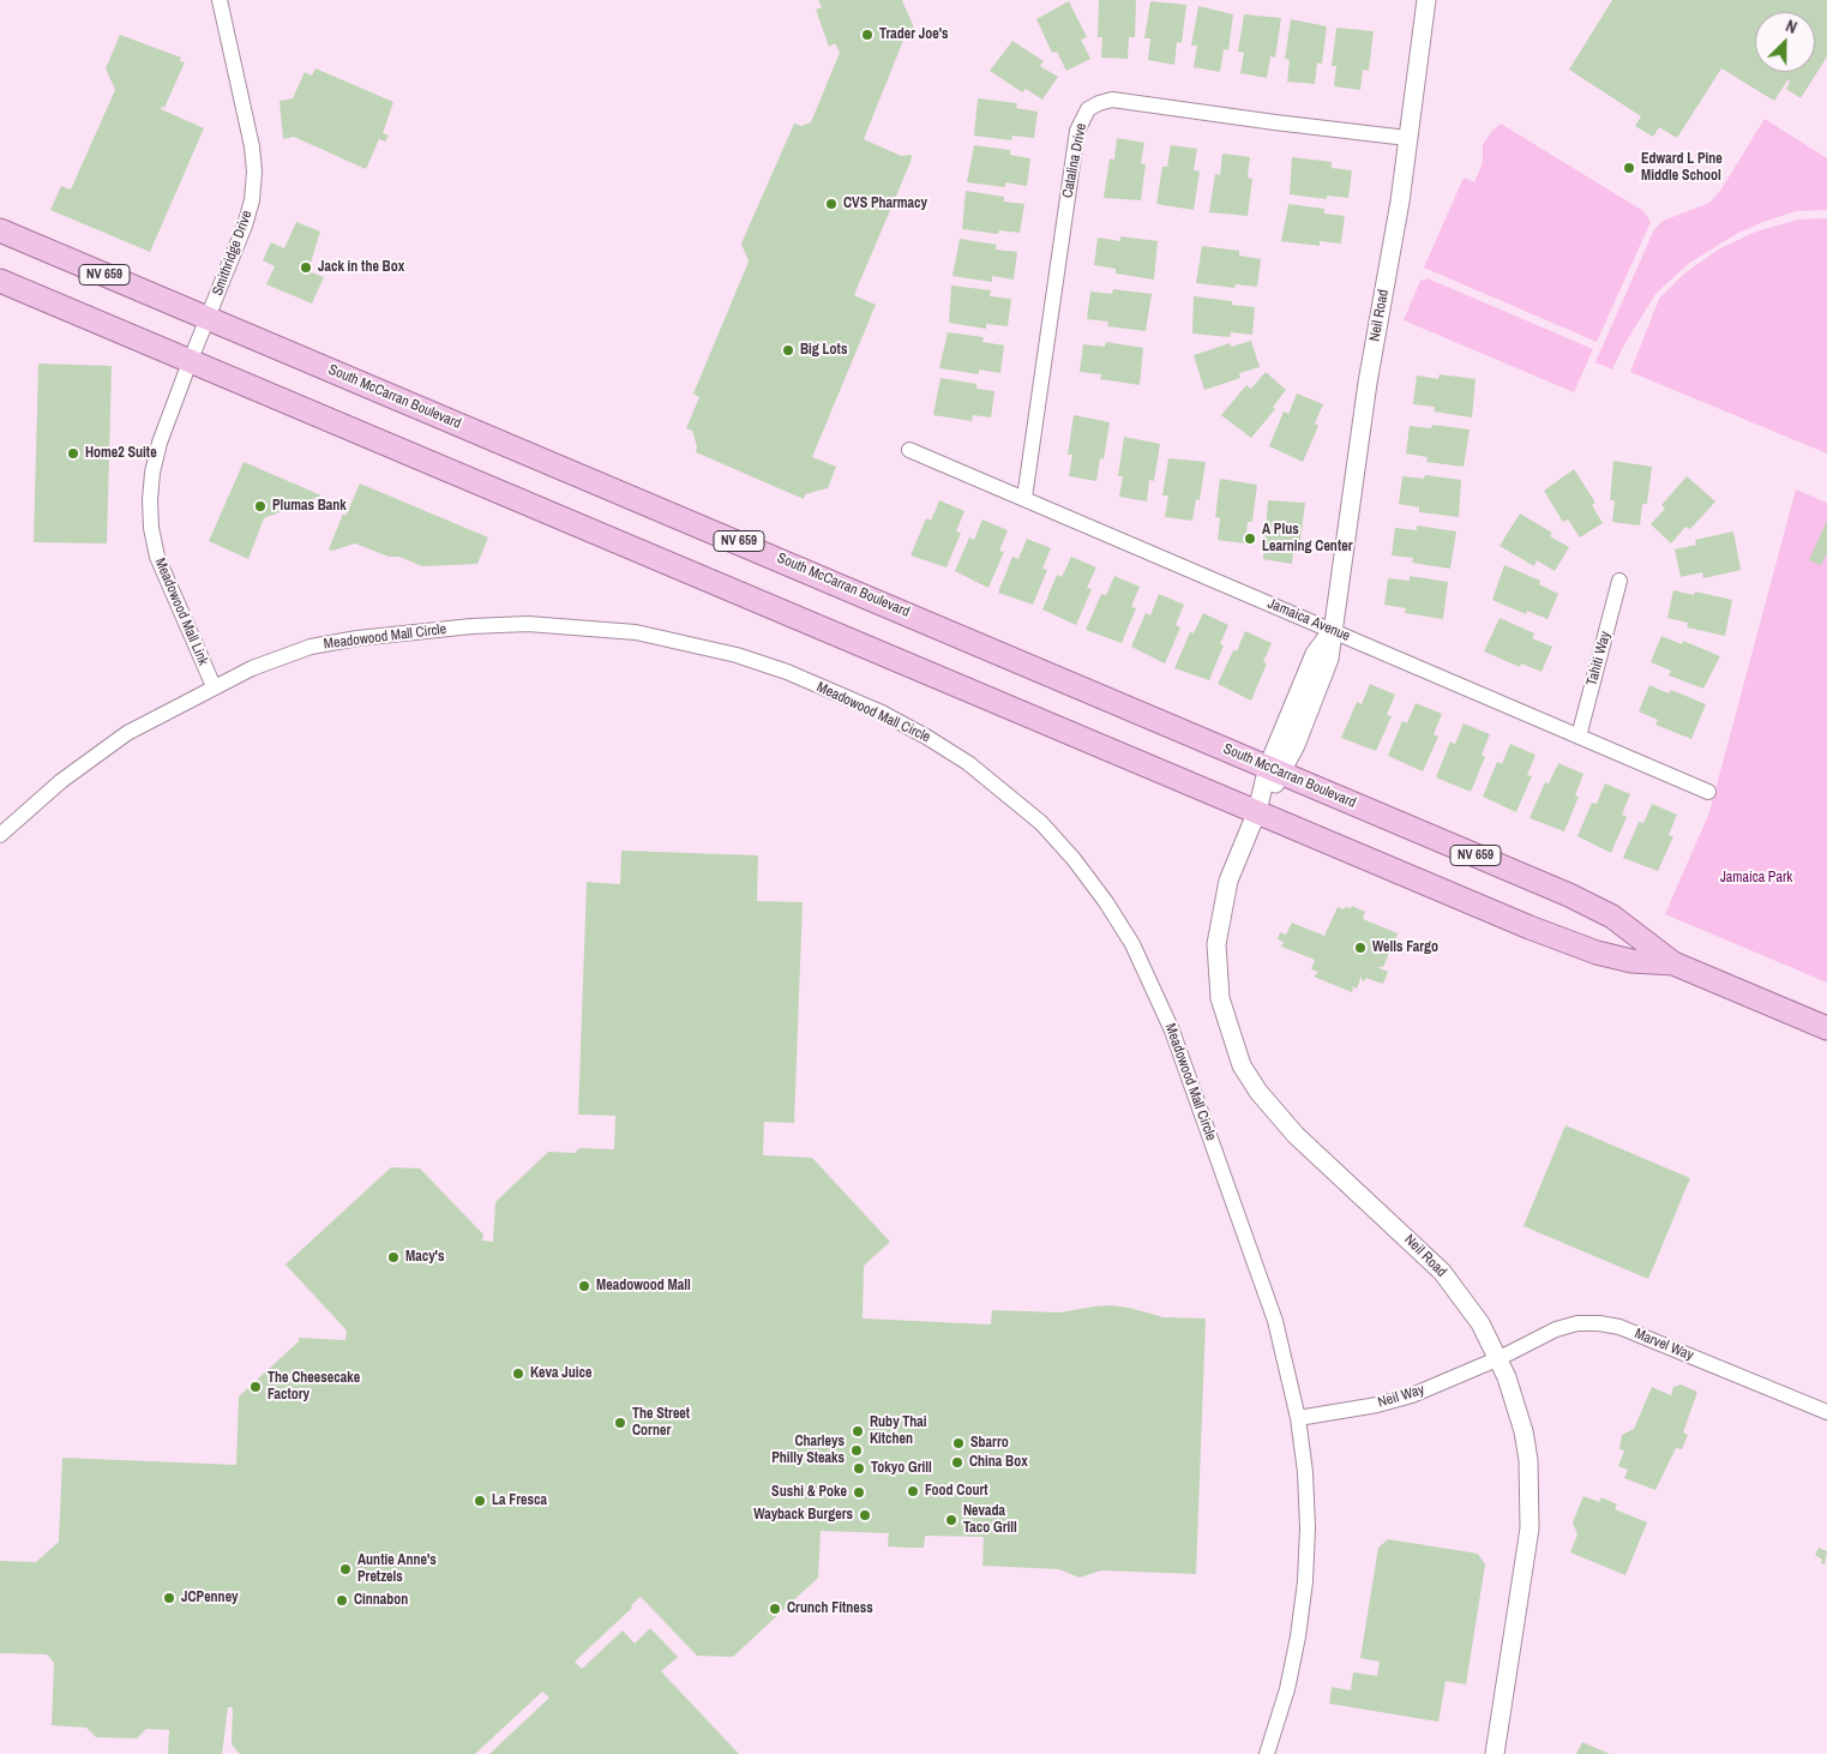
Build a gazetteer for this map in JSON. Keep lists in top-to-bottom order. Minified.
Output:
{"streets":{"main road":["NV 659","South McCarran Boulevard"],"street":["Catalina Drive","Smithridge Drive","Neil Road","Meadowood Mall Link","Jamaica Avenue","Meadowood Mall Circle","Tahiti Way","Marvel Way","Neil Way"]},"crossings":[["Catalina Drive","Neil Road"],["Catalina Drive","Jamaica Avenue"],["Smithridge Drive","South McCarran Boulevard"],["Smithridge Drive","Meadowood Mall Link"],["Neil Road","South McCarran Boulevard"],["Neil Road","Jamaica Avenue"],["Neil Road","Marvel Way"],["Neil Road","Neil Way"],["South McCarran Boulevard","Meadowood Mall Link"],["Meadowood Mall Link","Meadowood Mall Circle"],["Jamaica Avenue","Tahiti Way"],["Meadowood Mall Circle","Neil Way"],["Marvel Way","Neil Way"]],"parks":["Jamaica Park"],"places":["Trader Joe's","Edward L Pine Middle School","CVS Pharmacy","Jack in the Box","Big Lots","Home2 Suite","Plumas Bank","A Plus Learning Center","Wells Fargo","Macy's","Meadowood Mall","Keva Juice","The Cheesecake Factory","The Street Corner","Ruby Thai Kitchen","Sbarro","Charleys Philly Steaks","China Box","Tokyo Grill","Food Court","Sushi & Poke","La Fresca","Wayback Burgers","Nevada Taco Grill","Auntie Anne's Pretzels","JCPenney","Cinnabon","Crunch Fitness"],"north":"top right"}
